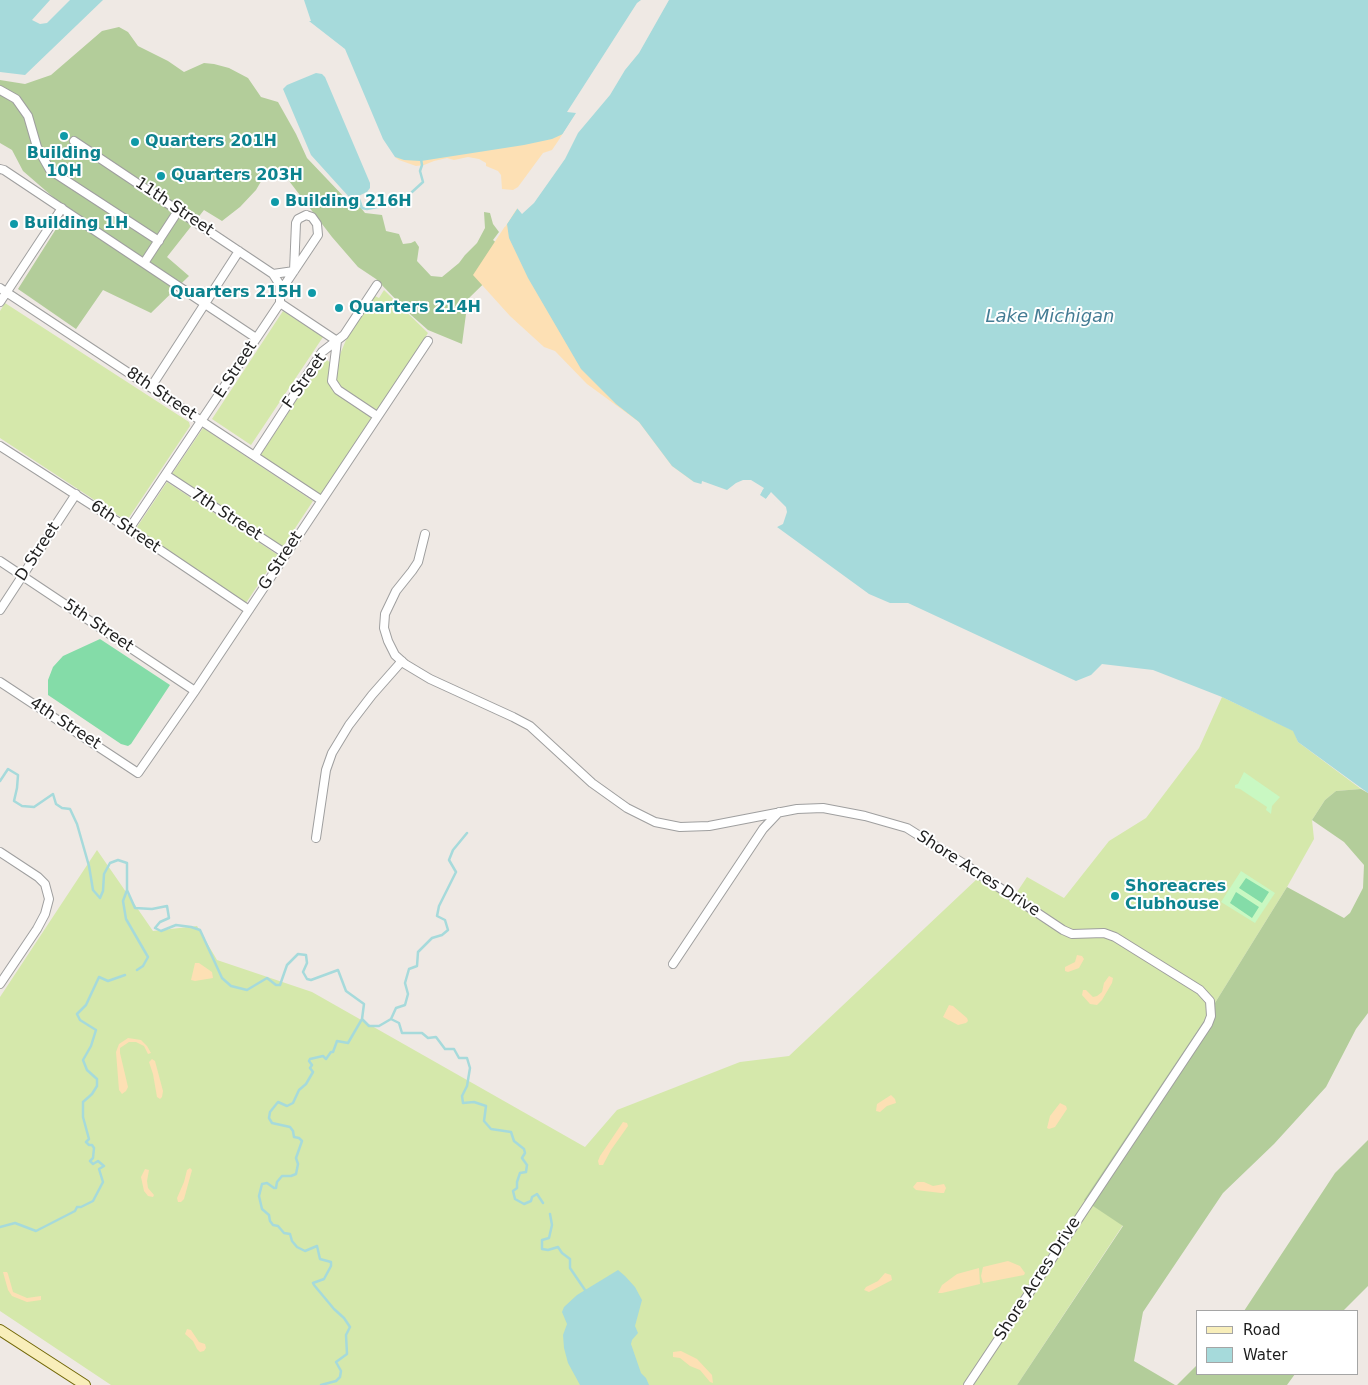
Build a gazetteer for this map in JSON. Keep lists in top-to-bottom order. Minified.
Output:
{"streets":{"street":["11th Street","E Street","F Street","8th Street","7th Street","6th Street","D Street","G Street","5th Street","4th Street","Shore Acres Drive"]},"crossings":[["E Street","8th Street"],["E Street","7th Street"],["E Street","6th Street"],["F Street","8th Street"],["8th Street","G Street"],["7th Street","G Street"],["6th Street","D Street"],["6th Street","G Street"],["D Street","5th Street"],["G Street","5th Street"],["G Street","4th Street"]],"water":["Lake Michigan"],"places":["Building 10H","Quarters 201H","Quarters 203H","Building 216H","Building 1H","Quarters 215H","Quarters 214H","Shoreacres Clubhouse"],"legend":["Road","Water"]}
